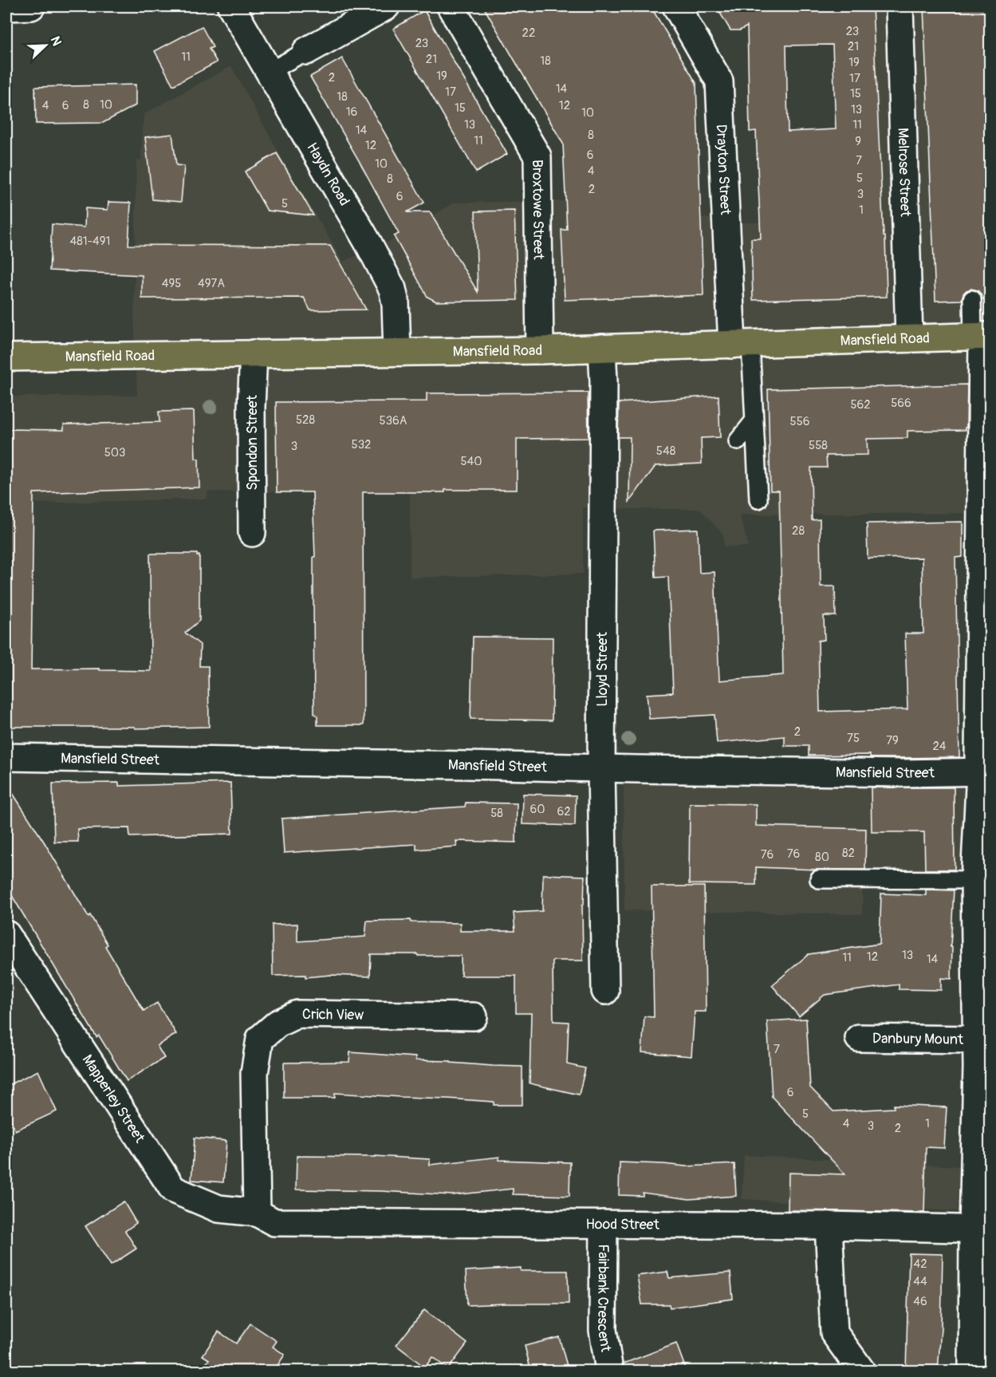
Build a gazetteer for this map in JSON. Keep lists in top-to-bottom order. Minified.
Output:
{"streets":{"highway":["Mansfield Road"],"street":["Drayton Street","Melrose Street","Haydn Road","Broxtowe Street","Spondon Street","Lloyd Street","Mansfield Street","Crich View","Danbury Mount","Mapperley Street","Hood Street","Fairbank Crescent"]},"crossings":[["Drayton Street","Mansfield Road"],["Melrose Street","Mansfield Road"],["Haydn Road","Mansfield Road"],["Broxtowe Street","Mansfield Road"],["Mansfield Road","Spondon Street"],["Mansfield Road","Lloyd Street"],["Lloyd Street","Mansfield Street"],["Crich View","Mapperley Street"],["Crich View","Hood Street"],["Mapperley Street","Hood Street"],["Hood Street","Fairbank Crescent"]],"house_numbers":["23","22","23","21","11","21","18","19","19","2","17","14","17","15","18","8","10","4","6","12","15","13","16","10","13","11","14","8","11","9","12","6","7","10","4","5","8","2","3","6","5","1","481-491","495","497A","566","562","528","536A","556","532","558","3","548","503","540","28","2","75","79","24","60","62","58","82","76","76","80","13","12","11","14","7","6","5","4","1","3","2","42","44","46"],"north":"top right"}
